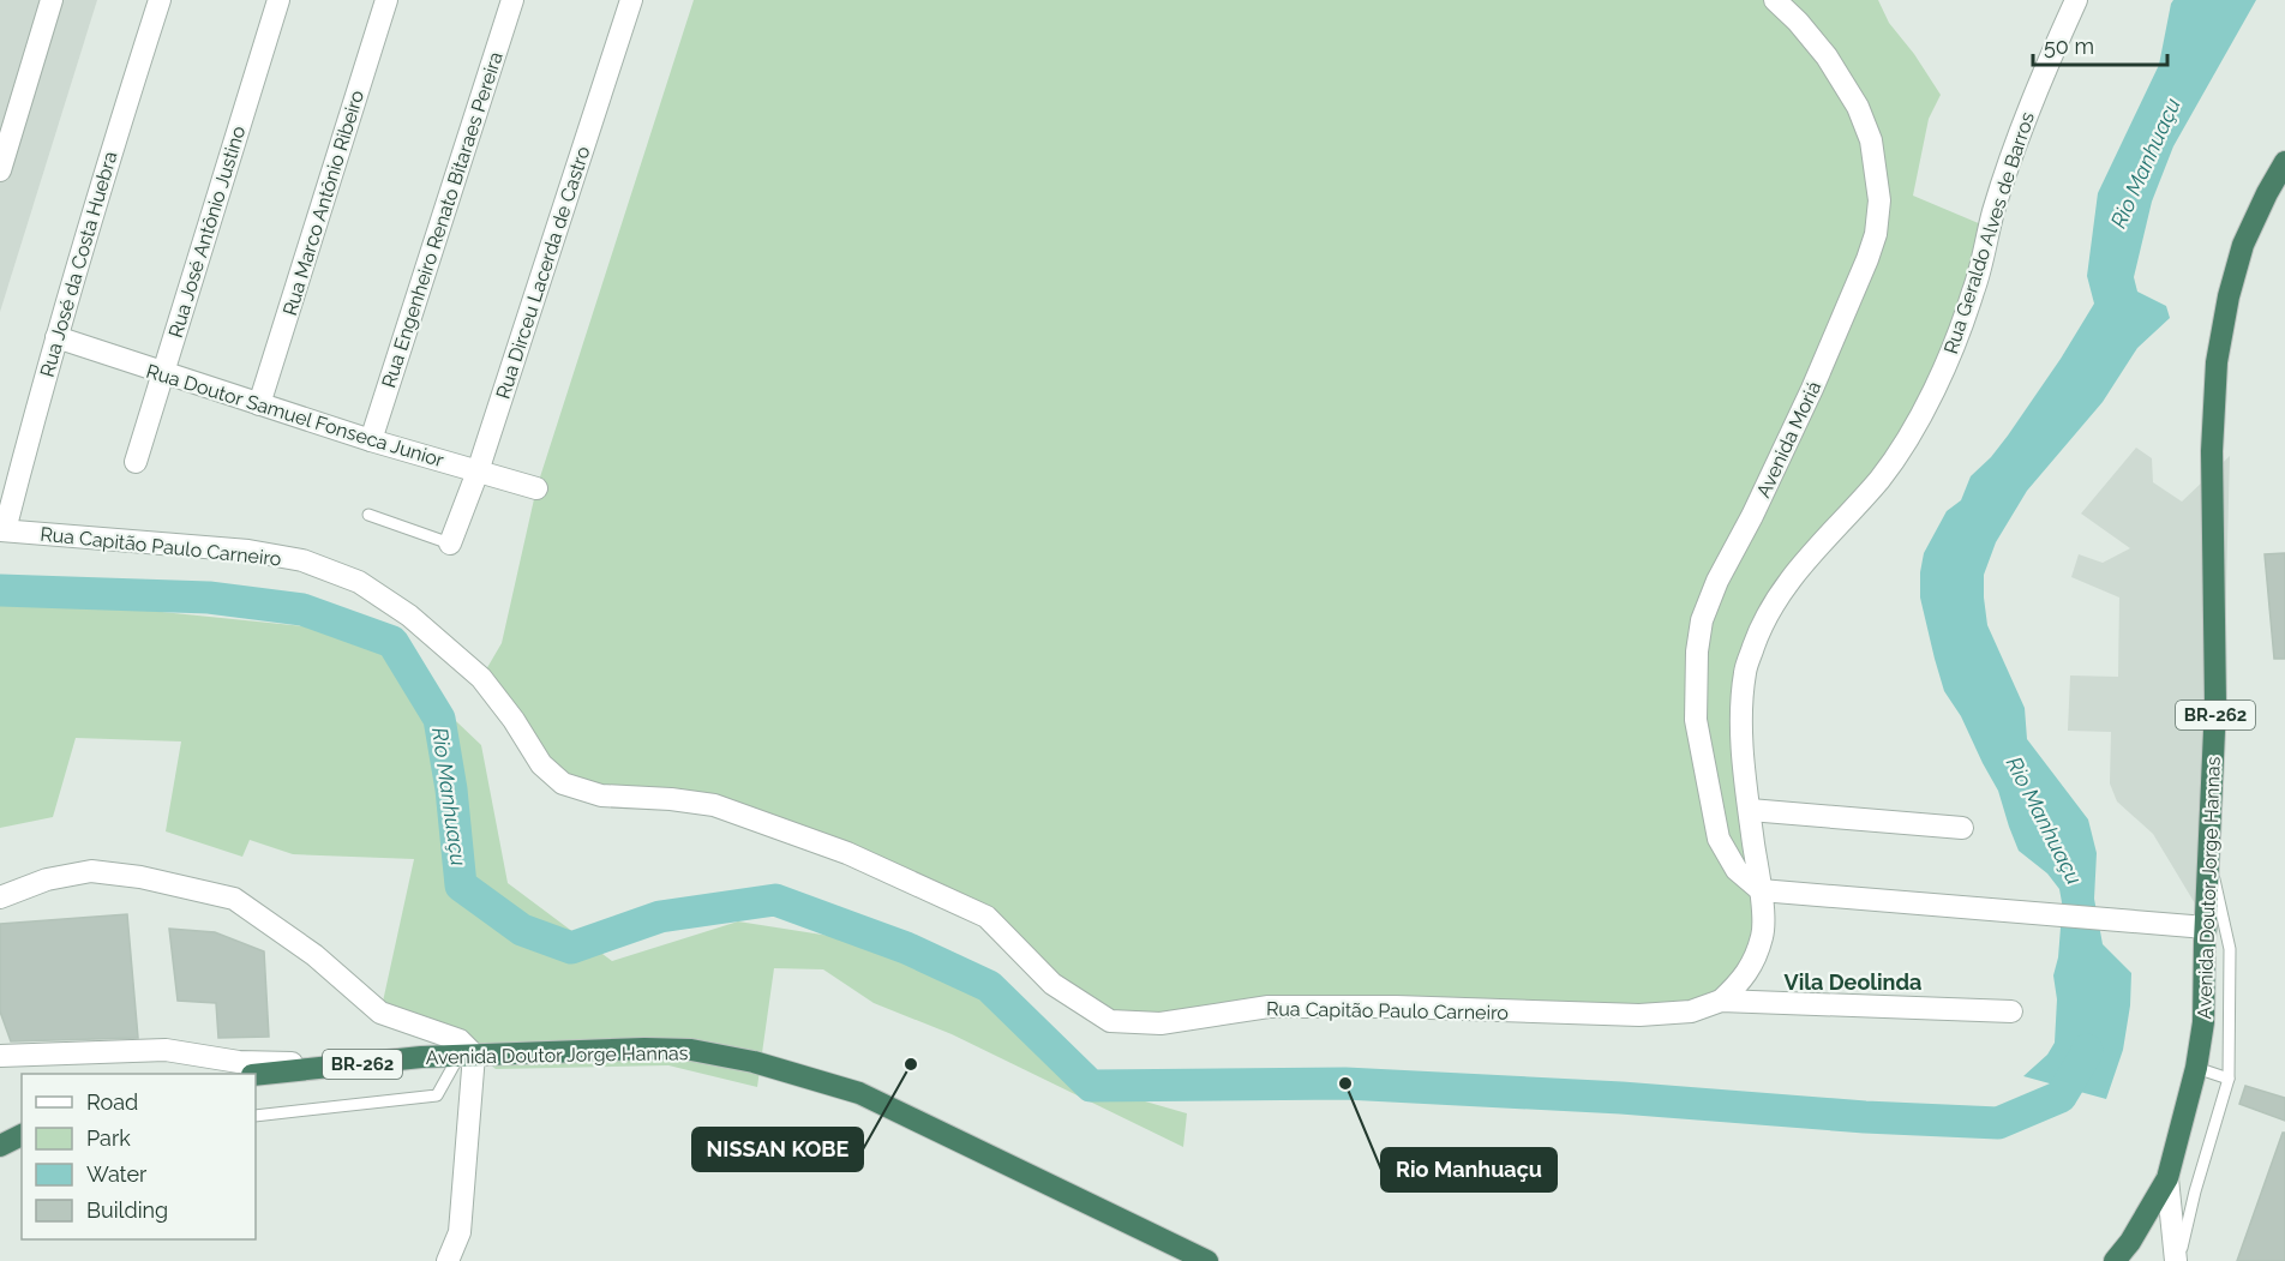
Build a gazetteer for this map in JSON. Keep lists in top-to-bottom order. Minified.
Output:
{"streets":{"highway":["BR-262","Avenida Doutor Jorge Hannas"],"street":["Rua Marco Antônio Ribeiro","Rua Engenheiro Renato Bitaraes Pereira","Rua José Antônio Justino","Rua Geraldo Alves de Barros","Rua José da Costa Huebra","Rua Dirceu Lacerda de Castro","Rua Doutor Samuel Fonseca Junior","Avenida Moriá","Rua Capitão Paulo Carneiro"]},"crossings":[["Rua Marco Antônio Ribeiro","Rua Doutor Samuel Fonseca Junior"],["Rua Engenheiro Renato Bitaraes Pereira","Rua Doutor Samuel Fonseca Junior"],["Rua José Antônio Justino","Rua Doutor Samuel Fonseca Junior"],["Rua Geraldo Alves de Barros","Avenida Moriá"],["Rua Geraldo Alves de Barros","Rua Capitão Paulo Carneiro"],["Rua José da Costa Huebra","Rua Doutor Samuel Fonseca Junior"],["Rua José da Costa Huebra","Rua Capitão Paulo Carneiro"],["Rua Dirceu Lacerda de Castro","Rua Doutor Samuel Fonseca Junior"]],"districts":["Vila Deolinda"],"water":["Rio Manhuaçu"],"places":["NISSAN KOBE","Rio Manhuaçu"],"legend":["Road","Park","Water","Building"],"scale_bar":"50 m"}
